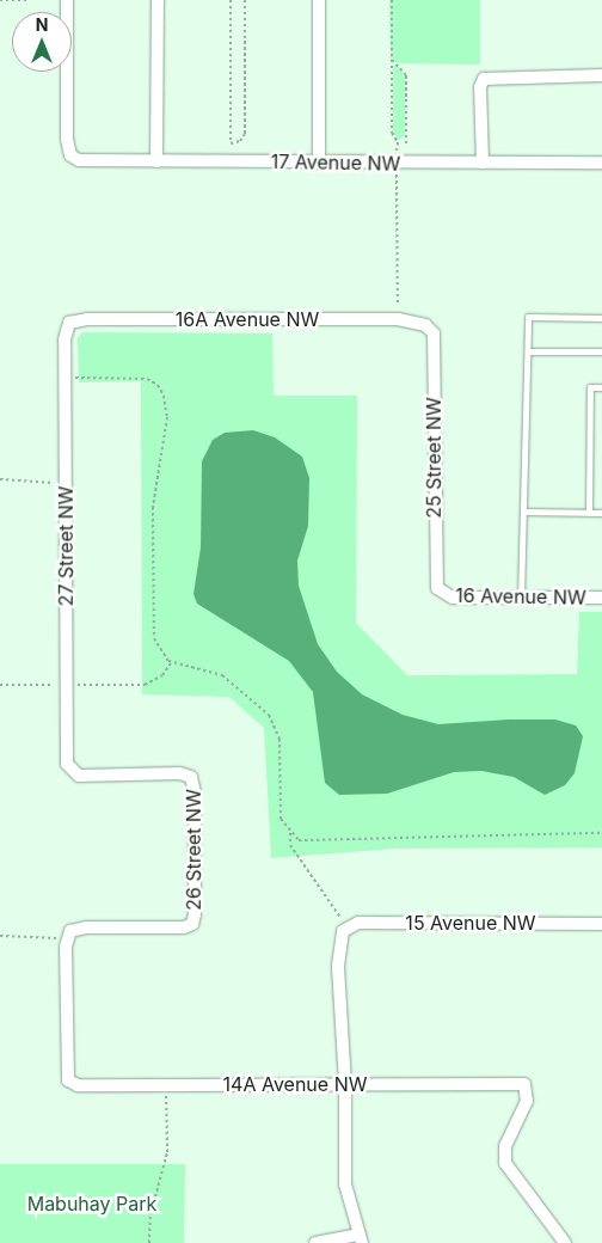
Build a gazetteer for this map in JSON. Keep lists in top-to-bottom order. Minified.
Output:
{"streets":{"street":["17 Avenue NW","16A Avenue NW","25 Street NW","27 Street NW","16 Avenue NW","26 Street NW","15 Avenue NW","14A Avenue NW"]},"crossings":[["16A Avenue NW","25 Street NW"],["16A Avenue NW","27 Street NW"],["25 Street NW","16 Avenue NW"],["27 Street NW","26 Street NW"],["26 Street NW","14A Avenue NW"]],"parks":["Mabuhay Park"],"north":"top"}
